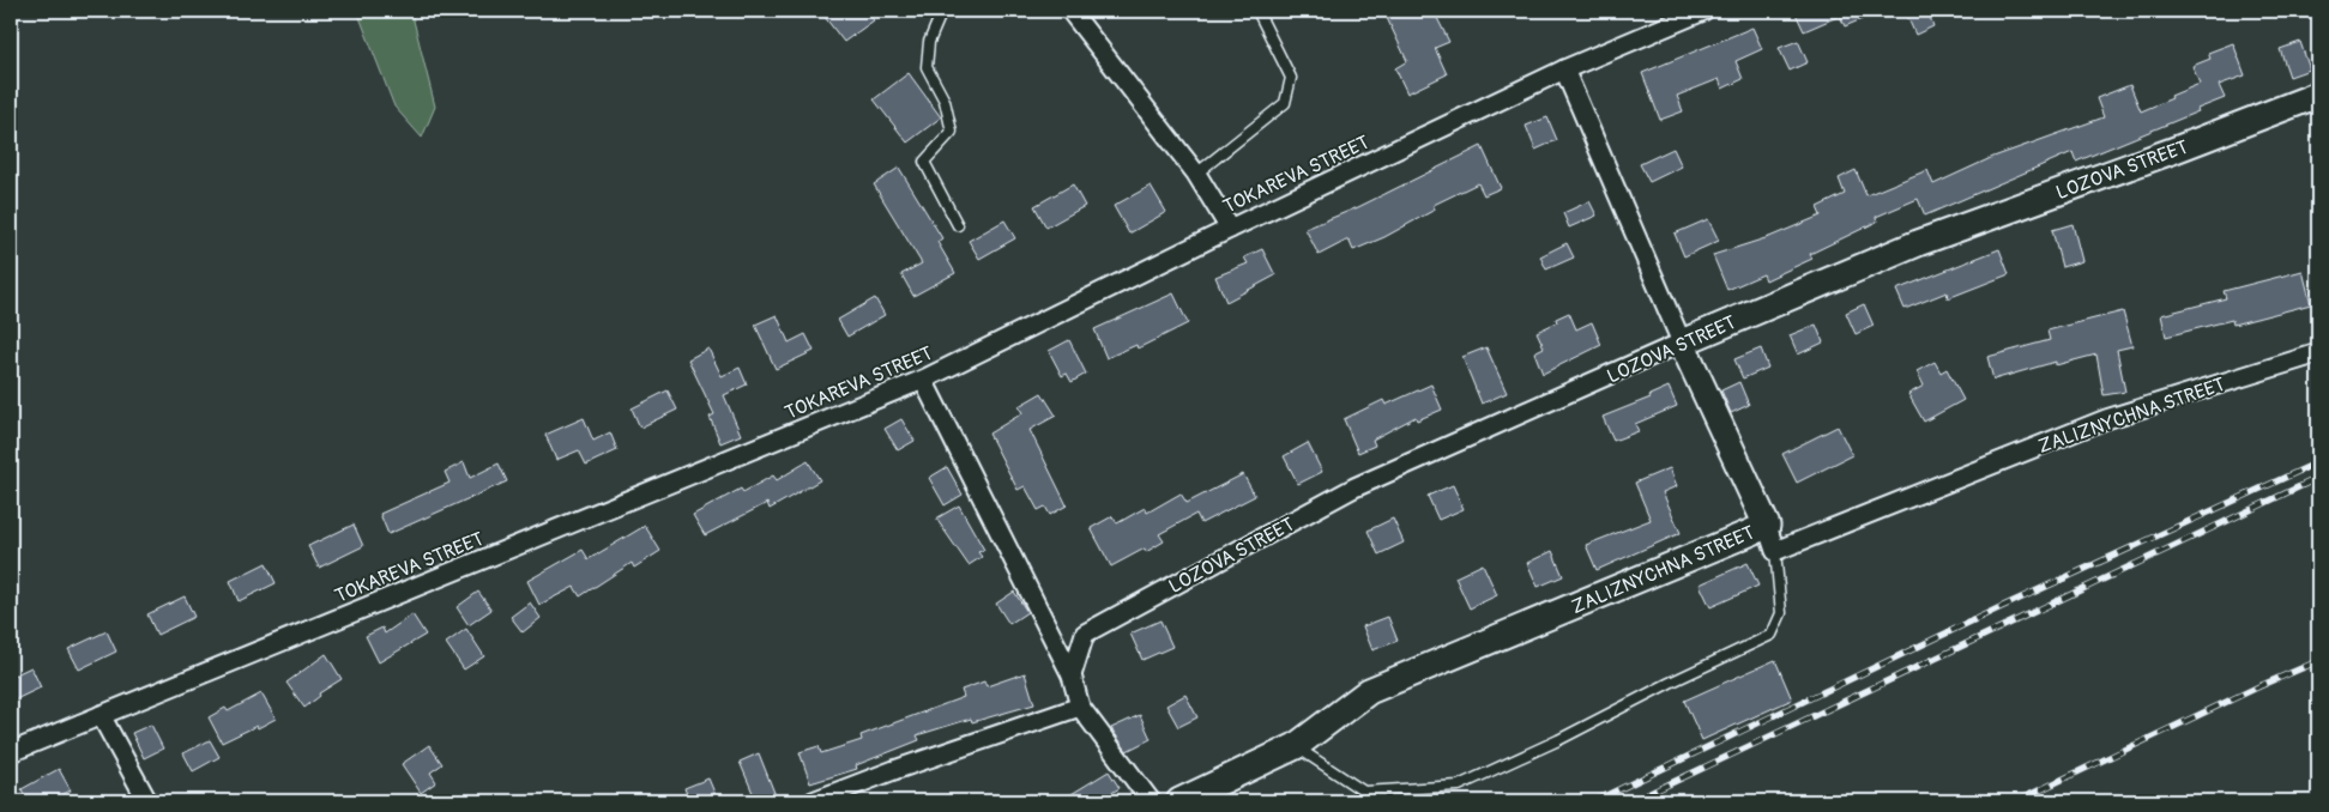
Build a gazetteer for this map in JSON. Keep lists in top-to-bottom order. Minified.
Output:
{"streets":{"main road":["LOZOVA STREET","ZALIZNYCHNA STREET"],"street":["TOKAREVA STREET"]}}
